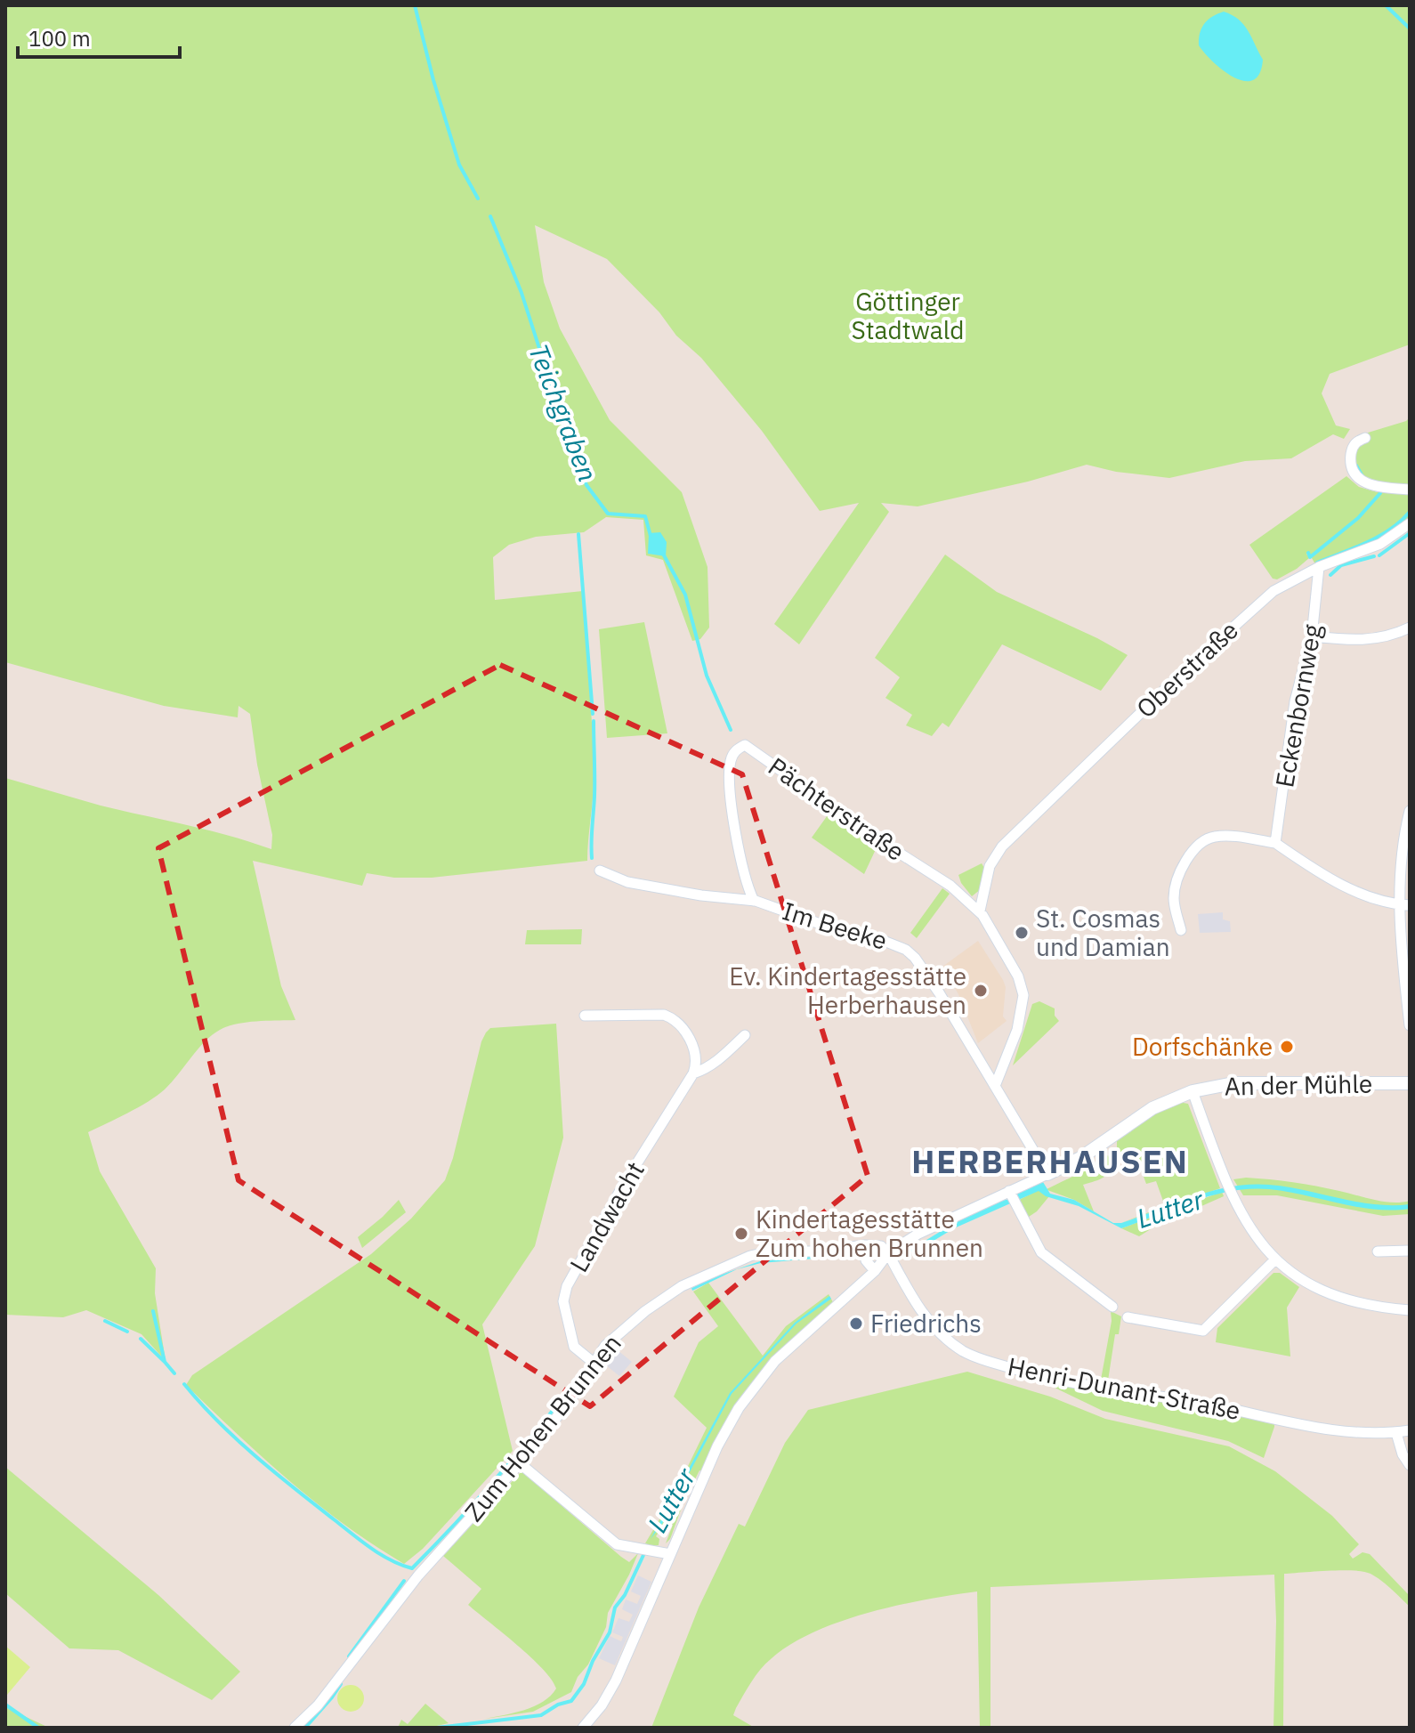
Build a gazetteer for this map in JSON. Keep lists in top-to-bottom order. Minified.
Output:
{"streets":{"street":["Oberstraße","Eckenbornweg","Pächterstraße","Im Beeke","An der Mühle","Landwacht","Henri-Dunant-Straße","Zum Hohen Brunnen"]},"crossings":[["Oberstraße","Eckenbornweg"],["Oberstraße","Pächterstraße"],["Pächterstraße","Im Beeke"],["Im Beeke","An der Mühle"],["An der Mühle","Henri-Dunant-Straße"],["An der Mühle","Zum Hohen Brunnen"],["Landwacht","Zum Hohen Brunnen"],["Henri-Dunant-Straße","Zum Hohen Brunnen"]],"districts":["HERBERHAUSEN"],"water":["Teichgraben","Lutter"],"parks":["Göttinger Stadtwald"],"places":["St. Cosmas und Damian","Ev. Kindertagesstätte Herberhausen","Dorfschänke","Kindertagesstätte Zum hohen Brunnen","Friedrichs"],"scale_bar":"100 m"}
